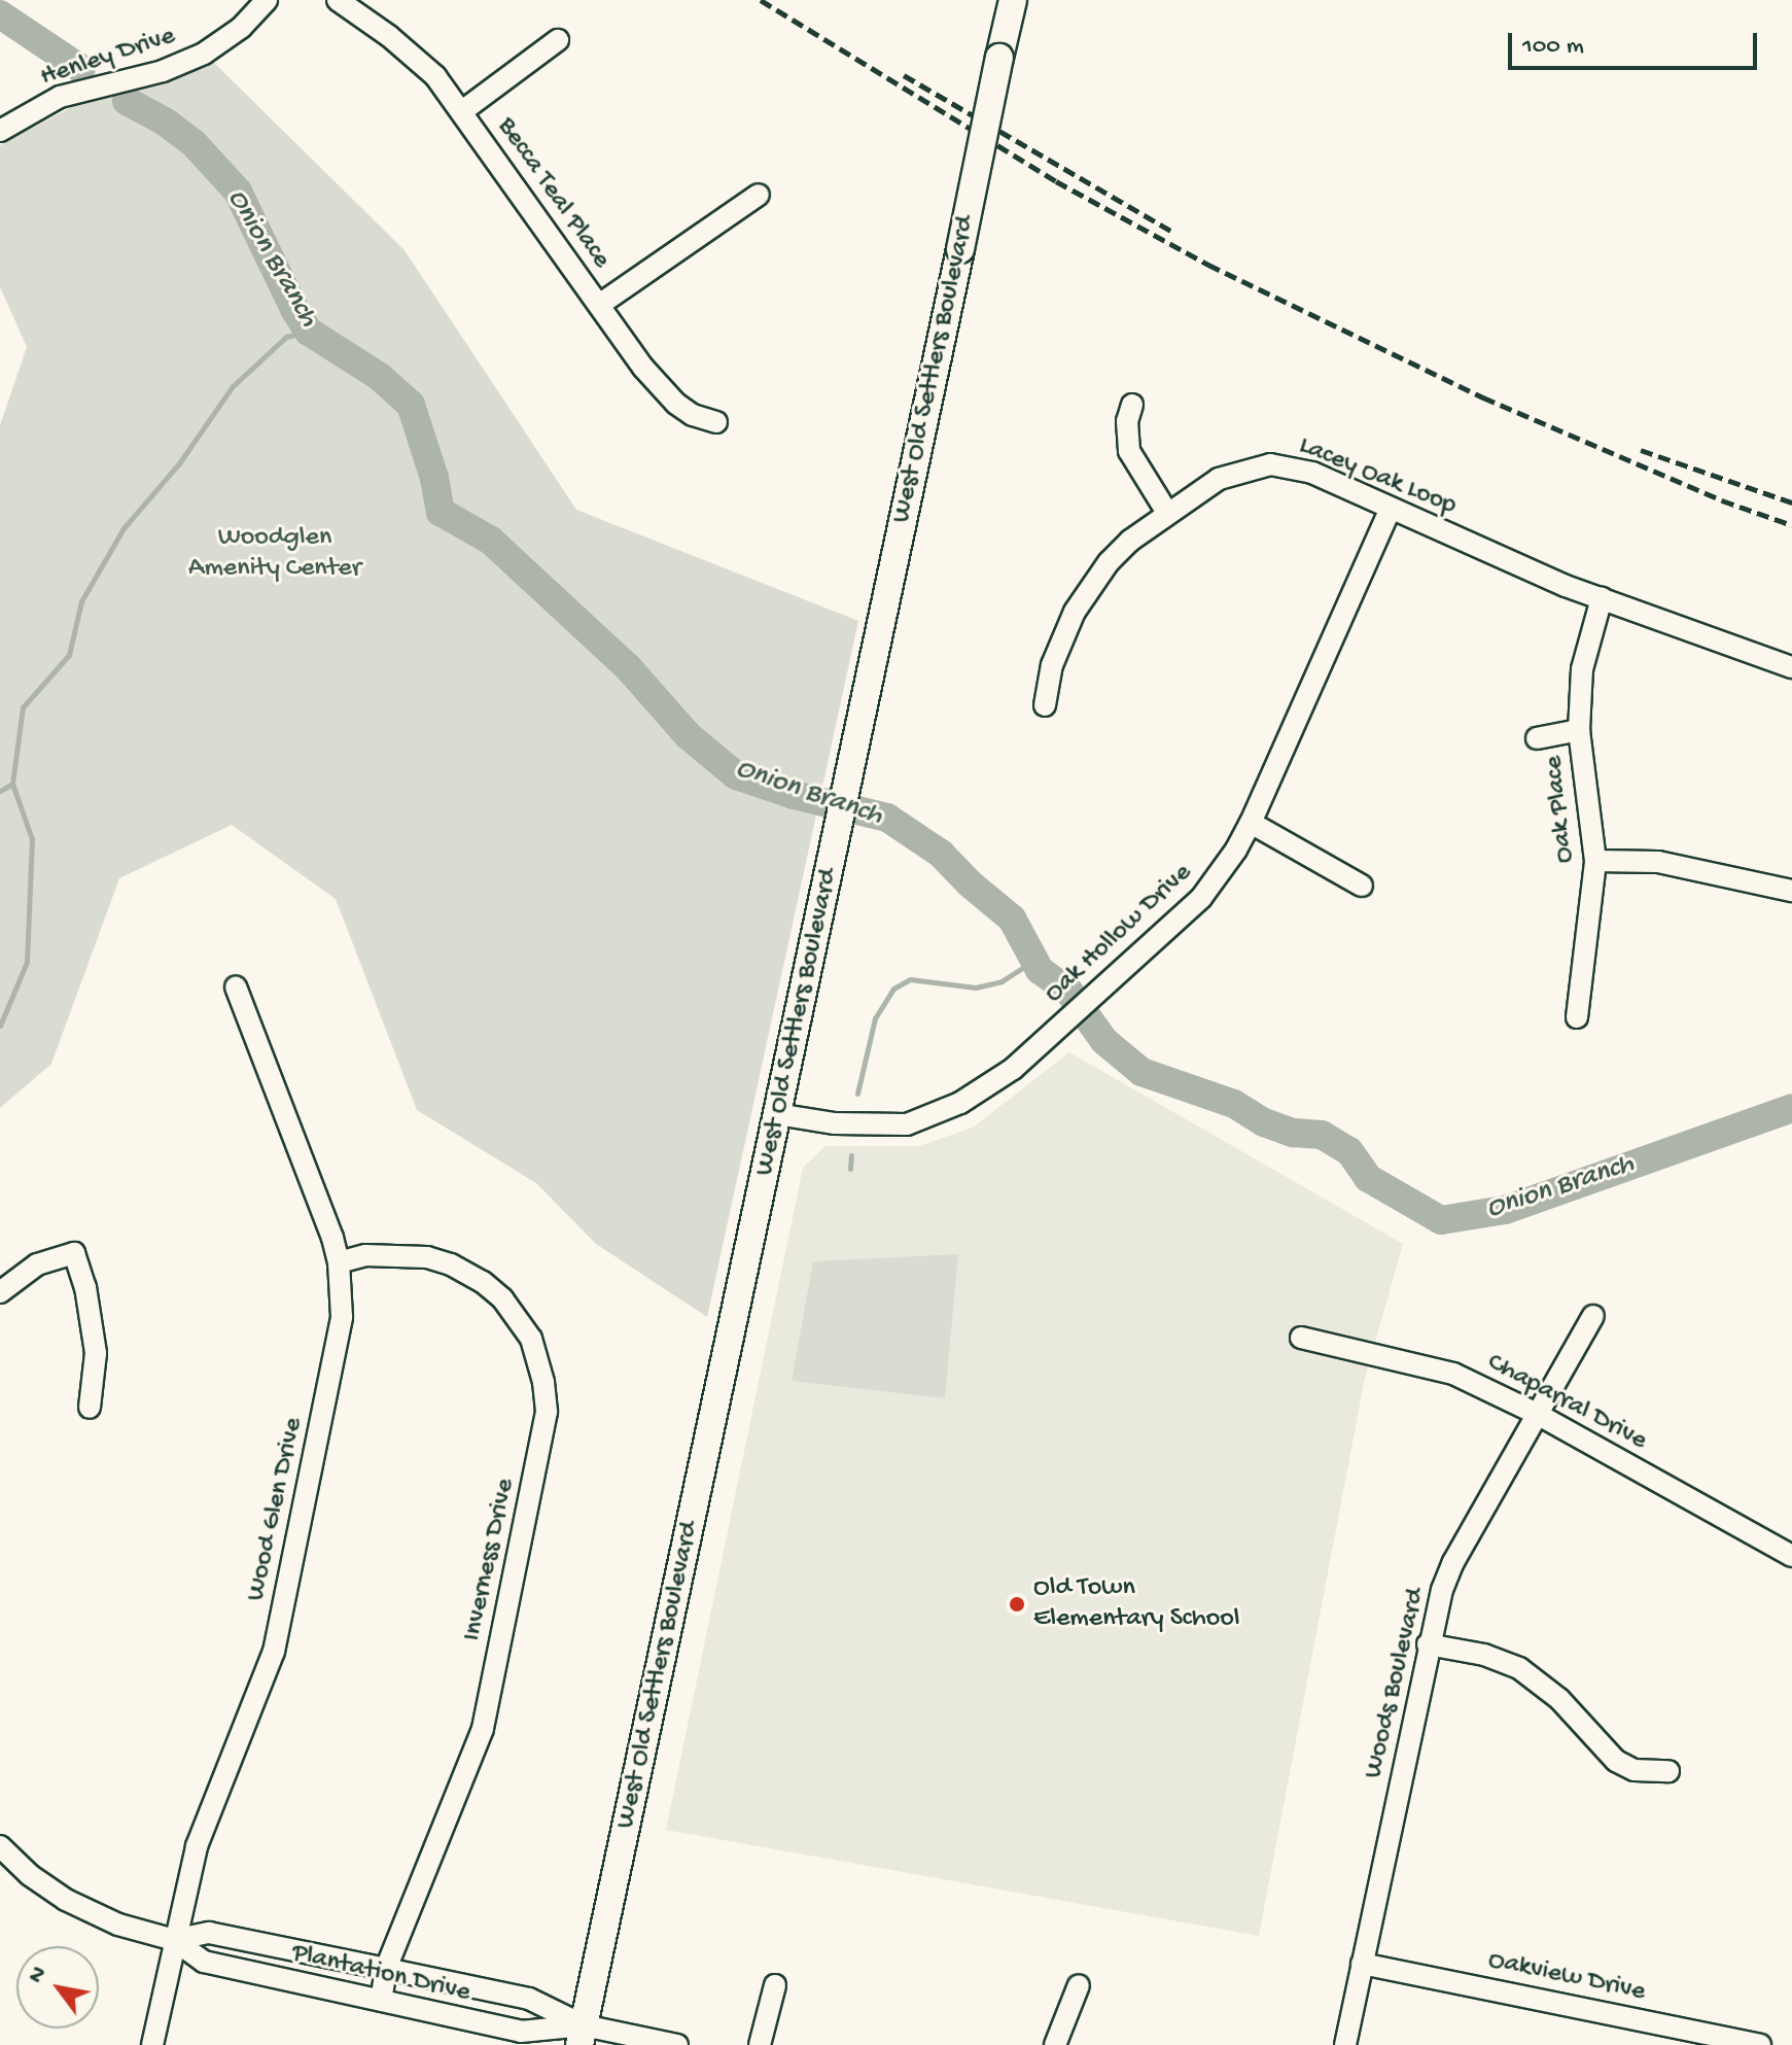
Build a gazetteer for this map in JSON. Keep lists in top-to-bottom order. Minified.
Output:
{"streets":{"main road":["West Old Settlers Boulevard"],"street":["Henley Drive","Becca Teal Place","Lacey Oak Loop","Oak Place","Oak Hollow Drive","Chaparral Drive","Wood Glen Drive","Inverness Drive","Woods Boulevard","Plantation Drive","Oakview Drive"]},"crossings":[["West Old Settlers Boulevard","Oak Hollow Drive"],["West Old Settlers Boulevard","Plantation Drive"],["Lacey Oak Loop","Oak Place"],["Lacey Oak Loop","Oak Hollow Drive"],["Chaparral Drive","Woods Boulevard"],["Wood Glen Drive","Inverness Drive"],["Wood Glen Drive","Plantation Drive"],["Inverness Drive","Plantation Drive"],["Woods Boulevard","Oakview Drive"]],"water":["Onion Branch"],"parks":["Woodglen Amenity Center"],"places":["Old Town Elementary School"],"scale_bar":"100 m","north":"top left"}
